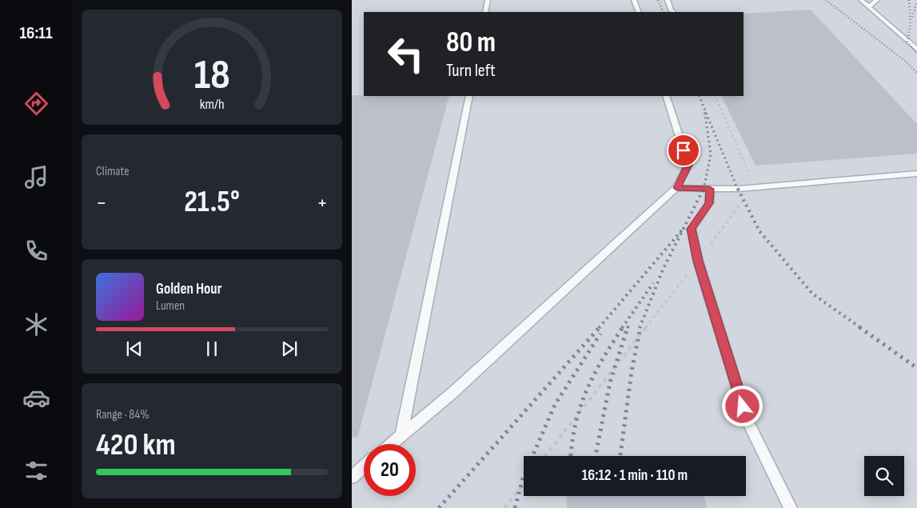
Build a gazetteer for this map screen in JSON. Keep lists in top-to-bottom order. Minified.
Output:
{"page":{"tabs":"16:11","turn":["80 m","Turn left"],"tile":["Climate",["Range · 84%","420 km"]],"heat":["−","21.5°","+"],"song":["Golden Hour","Lumen"],"limit":"20","trip":"16:12 · 1 min · 110 m","gauge":["18","km/h"]}}
